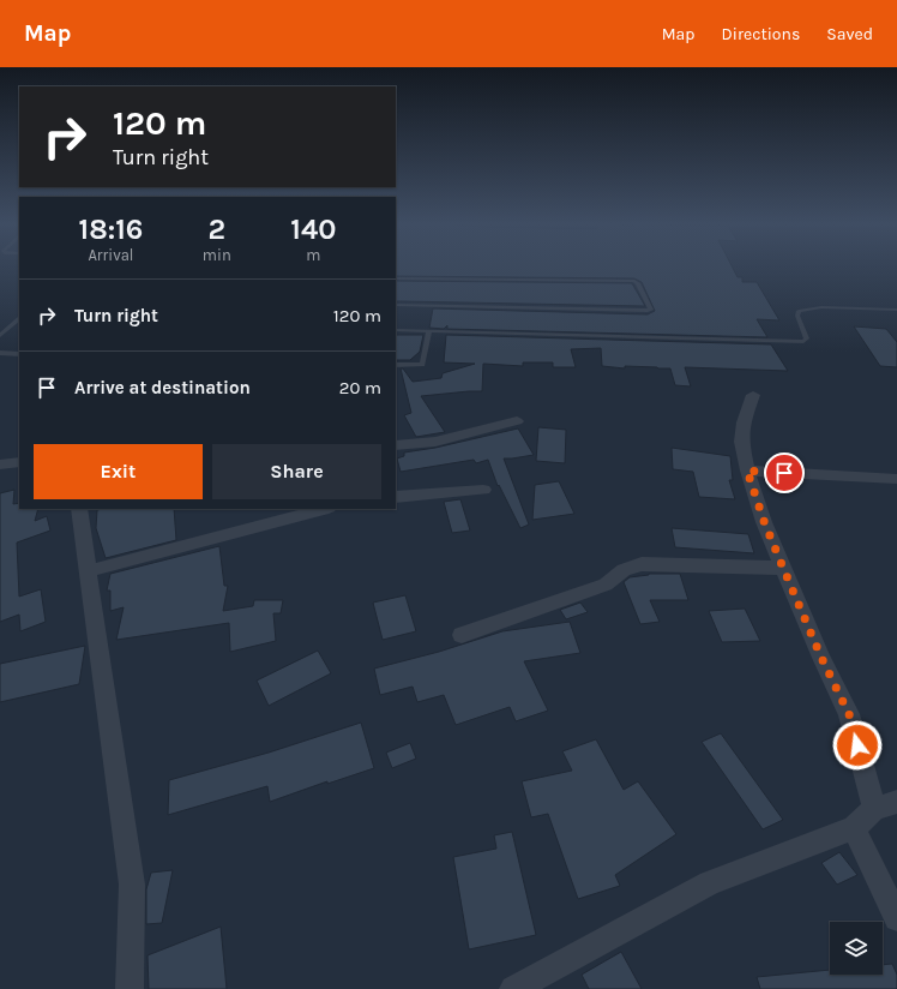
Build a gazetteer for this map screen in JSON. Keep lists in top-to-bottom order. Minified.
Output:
{"page":{"header":"Map","nav":["Map","Directions","Saved"],"turn":["120 m","Turn right"],"eta":["18:16","Arrival","2","min","140","m"],"list":[{"name":"Turn right","value":"120 m"},{"name":"Arrive at destination","value":"20 m"}],"buttons":["Exit","Share"]}}
